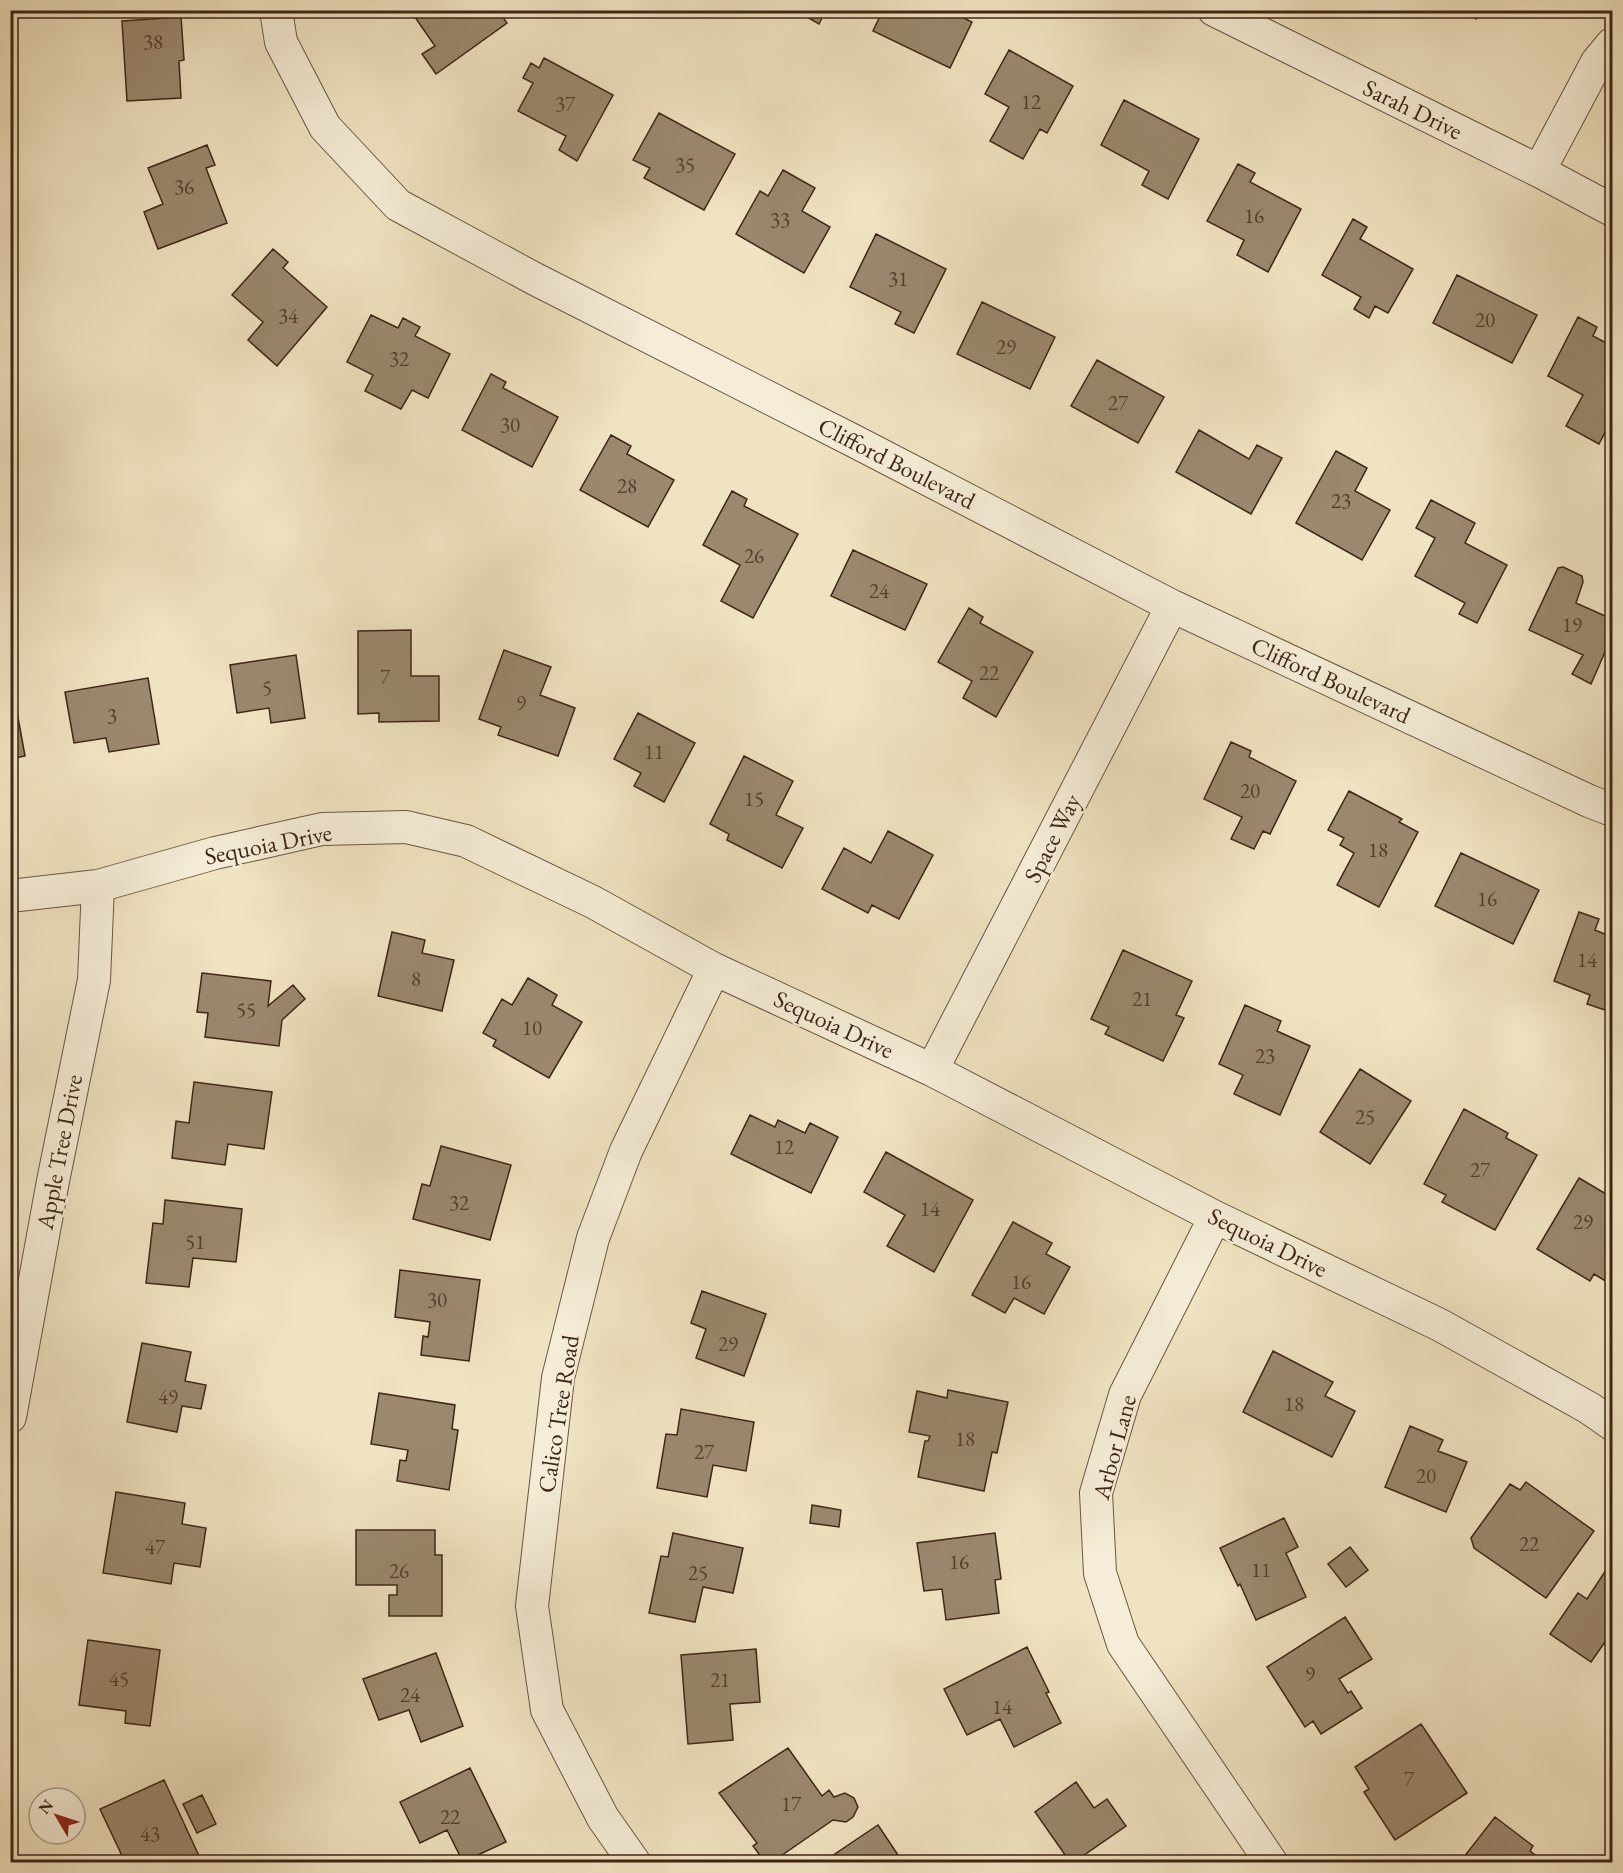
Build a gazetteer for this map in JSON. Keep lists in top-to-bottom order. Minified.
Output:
{"streets":{"street":["Sarah Drive","Clifford Boulevard","Space Way","Sequoia Drive","Apple Tree Drive","Calico Tree Road","Arbor Lane"]},"crossings":[["Clifford Boulevard","Space Way"],["Space Way","Sequoia Drive"],["Sequoia Drive","Apple Tree Drive"],["Sequoia Drive","Calico Tree Road"],["Sequoia Drive","Arbor Lane"]],"house_numbers":["38","12","37","35","36","16","33","31","34","20","29","32","27","30","28","23","26","24","19","22","7","5","9","3","11","20","15","18","16","14","8","21","55","10","23","25","12","27","32","14","29","51","16","30","29","49","18","18","27","20","22","47","16","11","26","25","9","45","21","24","14","7","17","22","43"],"north":"top left"}
